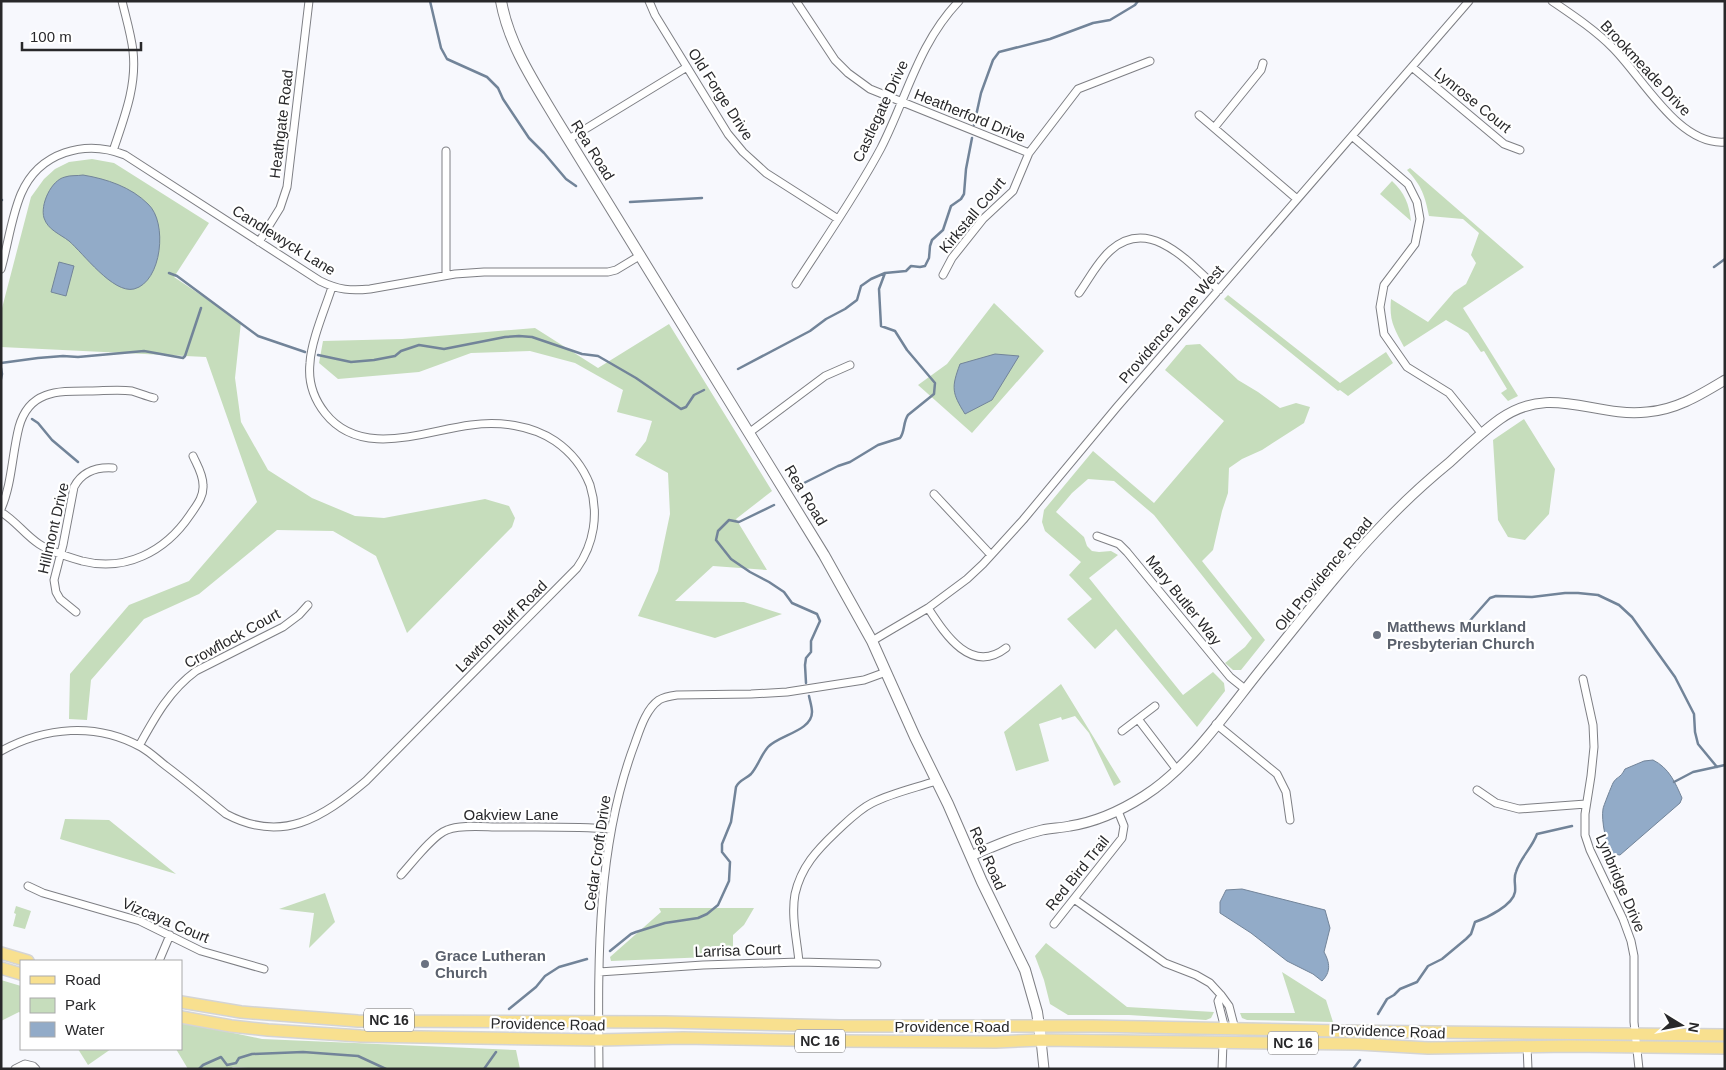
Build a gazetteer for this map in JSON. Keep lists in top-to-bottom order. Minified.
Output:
{"streets":{"main road":["Rea Road","NC 16","Providence Road"],"street":["Brookmeade Drive","Old Forge Drive","Lynrose Court","Castlegate Drive","Heatherford Drive","Heathgate Road","Kirkstall Court","Candlewyck Lane","Providence Lane West","Hillmont Drive","Old Providence Road","Mary Butler Way","Lawton Bluff Road","Crowflock Court","Oakview Lane","Cedar Croft Drive","Red Bird Trail","Lynbridge Drive","Vizcaya Court","Larrisa Court"]},"crossings":[["Old Forge Drive","Castlegate Drive"],["Lynrose Court","Providence Lane West"],["Castlegate Drive","Heatherford Drive"],["Heatherford Drive","Kirkstall Court"],["Heathgate Road","Candlewyck Lane"],["Rea Road","Candlewyck Lane"],["Rea Road","Providence Lane West"],["Rea Road","Old Providence Road"],["Rea Road","Cedar Croft Drive"],["Rea Road","Providence Road"],["Candlewyck Lane","Lawton Bluff Road"],["Old Providence Road","Mary Butler Way"],["Old Providence Road","Red Bird Trail"],["Lawton Bluff Road","Crowflock Court"],["Oakview Lane","Cedar Croft Drive"],["Cedar Croft Drive","Larrisa Court"],["Cedar Croft Drive","Providence Road"],["Lynbridge Drive","Providence Road"]],"places":["Matthews Murkland Presbyterian Church","Grace Lutheran Church"],"legend":["Road","Park","Water"],"scale_bar":"100 m","north":"right"}
